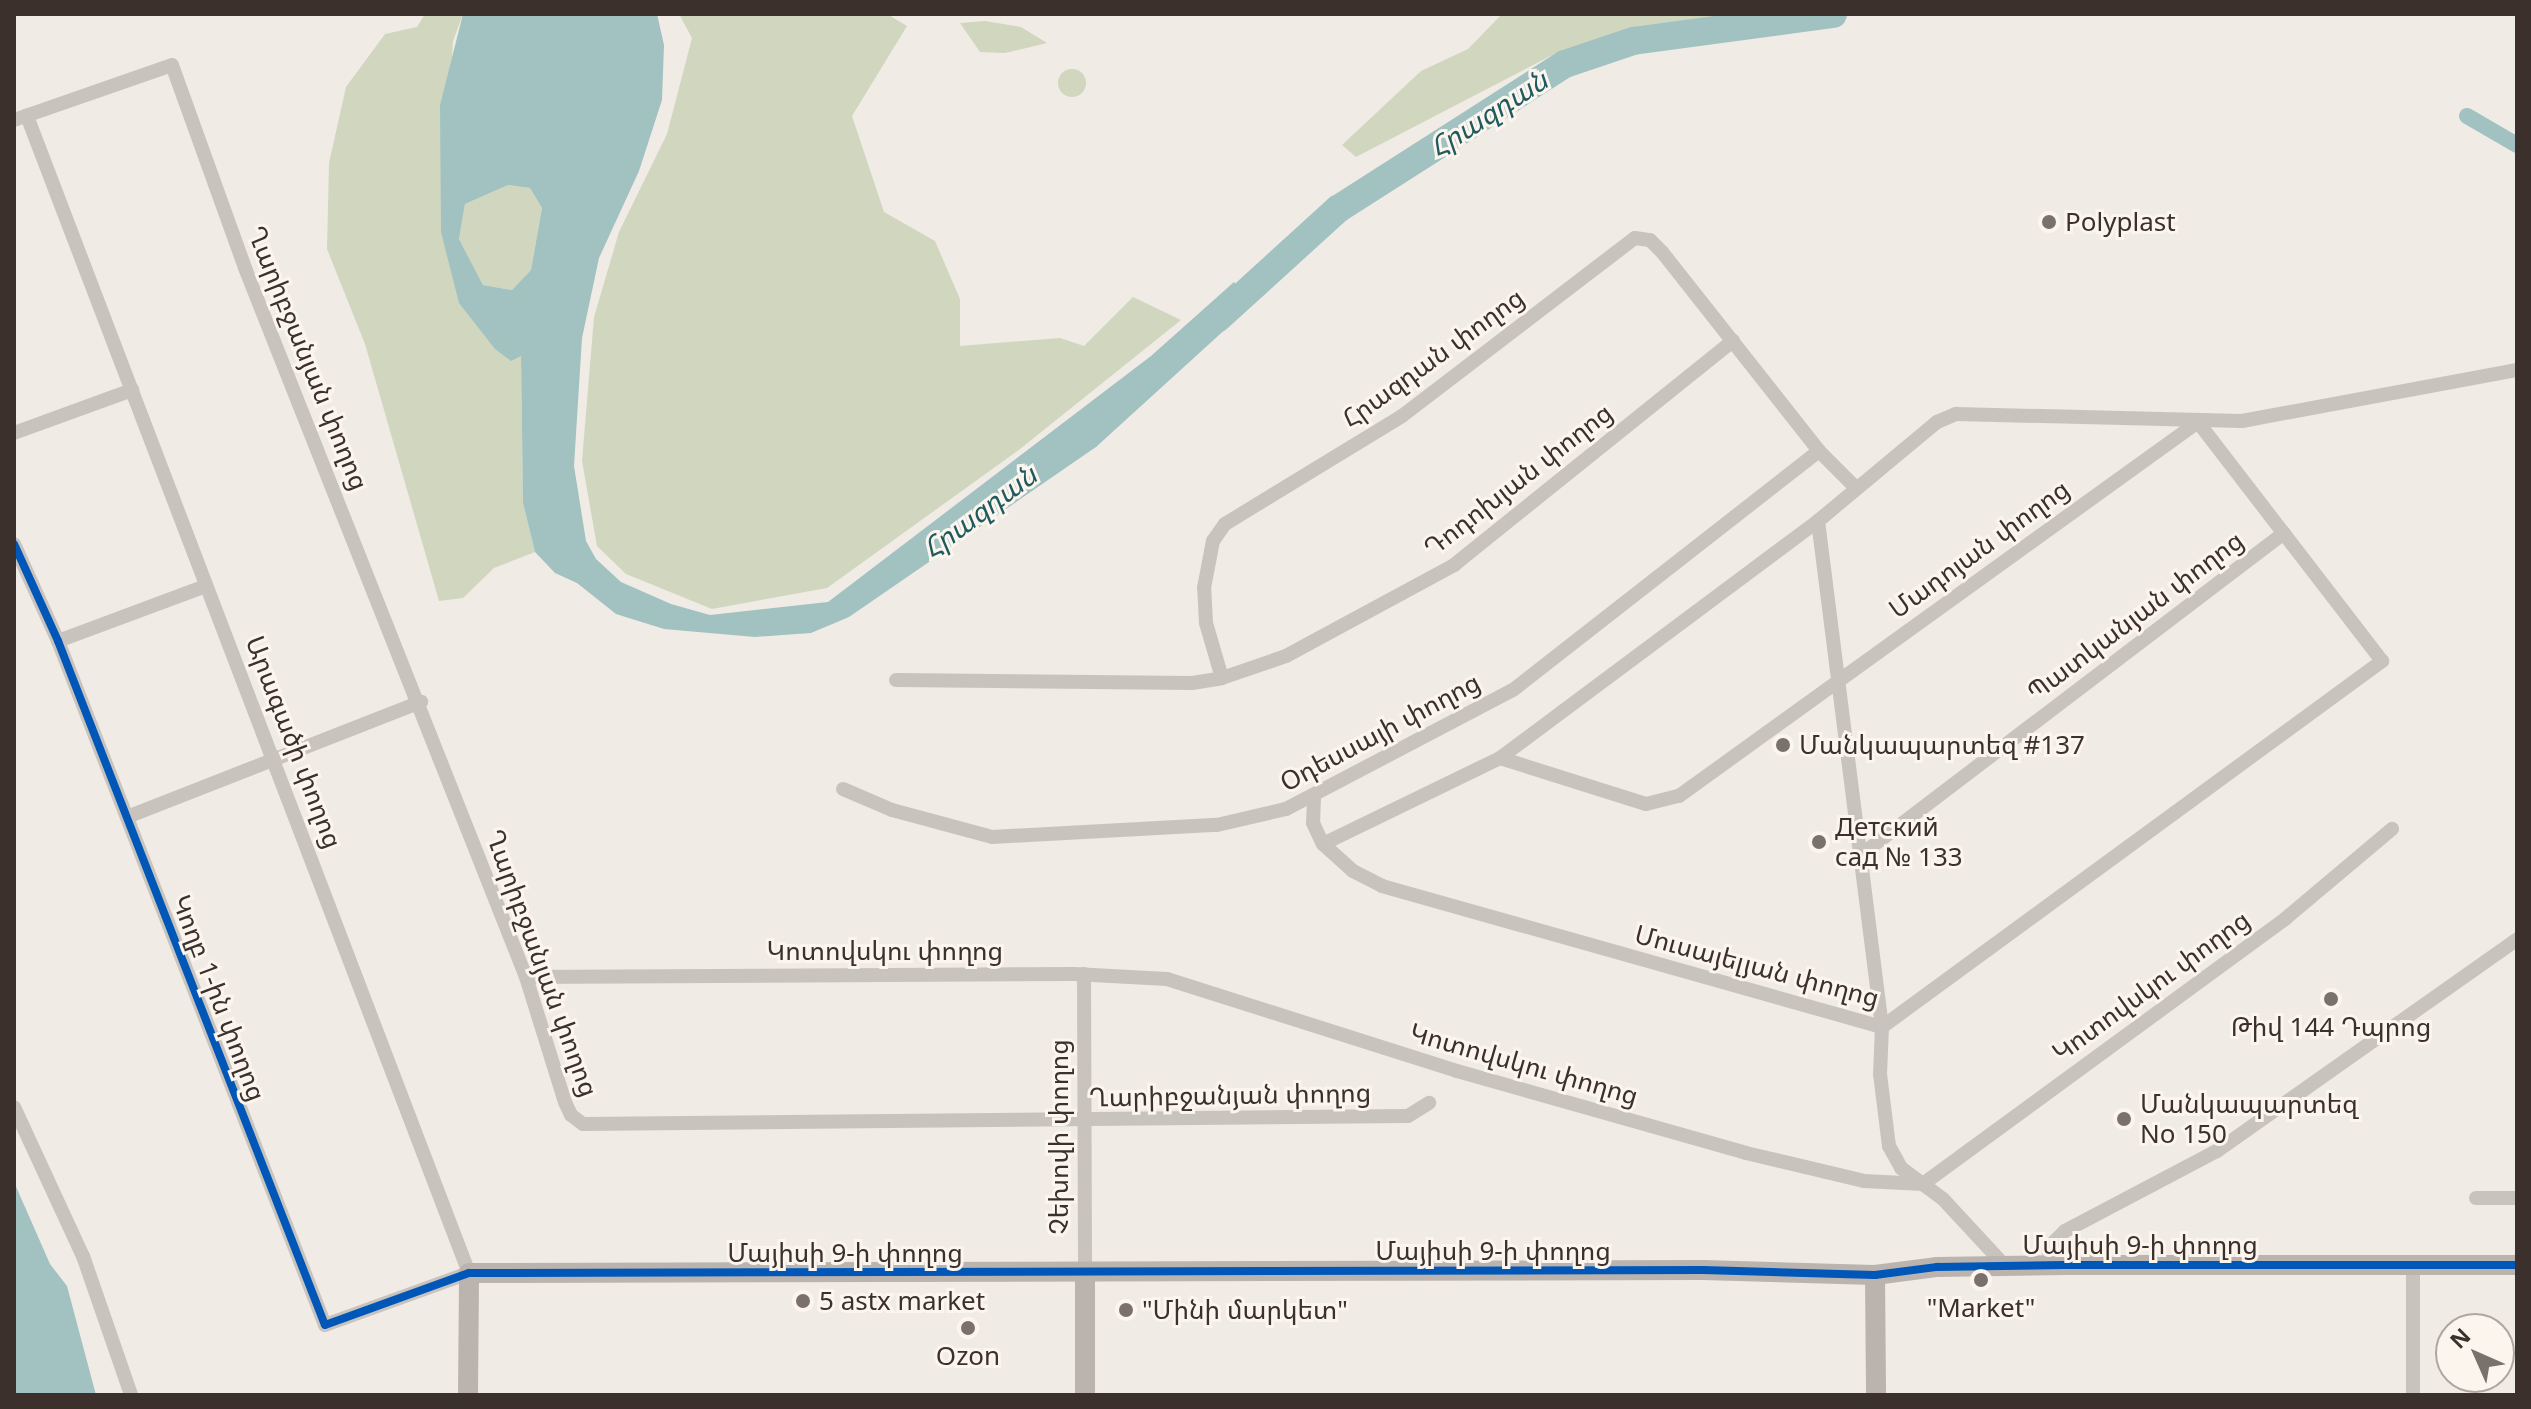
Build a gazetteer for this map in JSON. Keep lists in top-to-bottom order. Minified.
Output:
{"streets":{"street":["Ղարիբջանյան փողոց","Հրազդան փողոց","Դոդոխյան փողոց","Մադոյան փողոց","Պատկանյան փողոց","Օդեսսայի փողոց","Արագածի փողոց","Կոտովսկու փողոց","Մուսայելյան փողոց","Կողբ 1-ին փողոց","Չեխովի փողոց","Մայիսի 9-ի փողոց"]},"crossings":[["Ղարիբջանյան փողոց","Արագածի փողոց"],["Ղարիբջանյան փողոց","Կոտովսկու փողոց"],["Ղարիբջանյան փողոց","Չեխովի փողոց"],["Հրազդան փողոց","Դոդոխյան փողոց"],["Պատկանյան փողոց","Մուսայելյան փողոց"],["Արագածի փողոց","Կողբ 1-ին փողոց"],["Արագածի փողոց","Մայիսի 9-ի փողոց"],["Կոտովսկու փողոց","Չեխովի փողոց"],["Կողբ 1-ին փողոց","Մայիսի 9-ի փողոց"],["Չեխովի փողոց","Մայիսի 9-ի փողոց"]],"water":["Հրազդան"],"places":["Polyplast","Մանկապարտեզ #137","Детский сад № 133","Թիվ 144 Դպրոց","Մանկապարտեզ No 150","\"Market\"","5 astx market","\"Մինի մարկետ\"","Ozon"],"north":"top left"}
